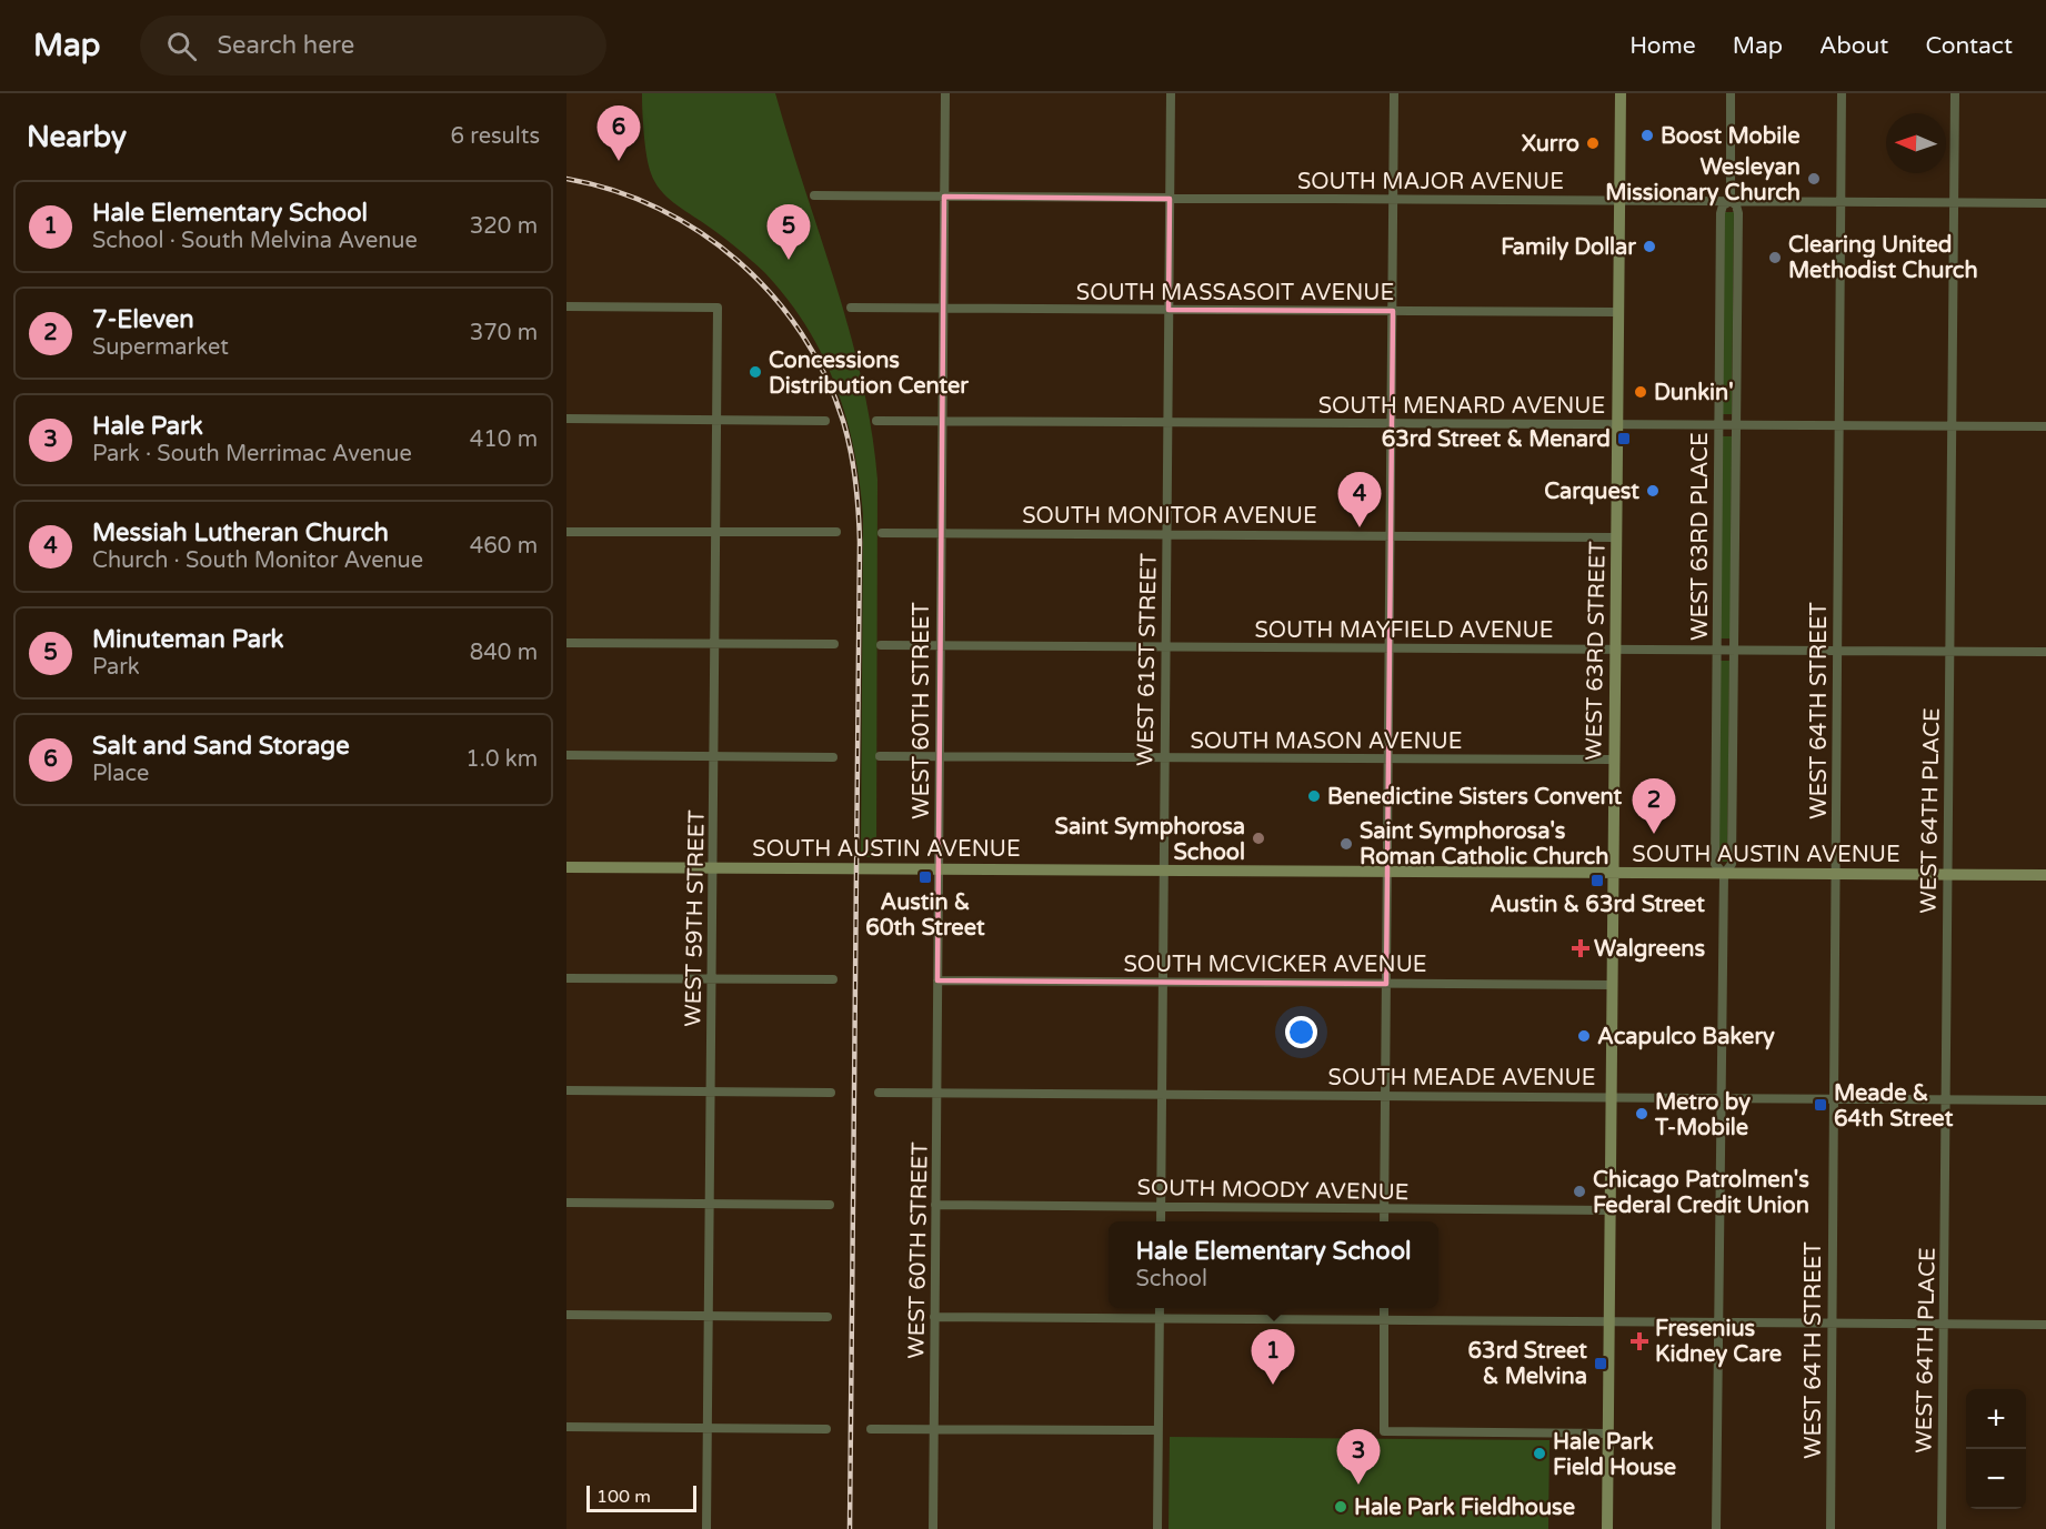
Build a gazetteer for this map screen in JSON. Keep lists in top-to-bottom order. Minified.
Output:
{"streets":{"street":["SOUTH MAJOR AVENUE","SOUTH MASSASOIT AVENUE","SOUTH MENARD AVENUE","SOUTH MONITOR AVENUE","WEST 63RD PLACE","SOUTH MAYFIELD AVENUE","WEST 63RD STREET","WEST 61ST STREET","WEST 60TH STREET","WEST 64TH STREET","SOUTH MASON AVENUE","WEST 64TH PLACE","SOUTH AUSTIN AVENUE","WEST 59TH STREET","SOUTH MCVICKER AVENUE","SOUTH MEADE AVENUE","SOUTH MOODY AVENUE"]},"crossings":[["SOUTH MAJOR AVENUE","WEST 63RD PLACE"],["SOUTH MAJOR AVENUE","WEST 63RD STREET"],["SOUTH MAJOR AVENUE","WEST 61ST STREET"],["SOUTH MAJOR AVENUE","WEST 60TH STREET"],["SOUTH MAJOR AVENUE","WEST 64TH STREET"],["SOUTH MAJOR AVENUE","WEST 64TH PLACE"],["SOUTH MASSASOIT AVENUE","WEST 63RD STREET"],["SOUTH MASSASOIT AVENUE","WEST 61ST STREET"],["SOUTH MASSASOIT AVENUE","WEST 60TH STREET"],["SOUTH MENARD AVENUE","WEST 63RD PLACE"],["SOUTH MENARD AVENUE","WEST 63RD STREET"],["SOUTH MENARD AVENUE","WEST 61ST STREET"],["SOUTH MENARD AVENUE","WEST 60TH STREET"],["SOUTH MENARD AVENUE","WEST 64TH STREET"],["SOUTH MENARD AVENUE","WEST 64TH PLACE"],["SOUTH MONITOR AVENUE","WEST 63RD STREET"],["SOUTH MONITOR AVENUE","WEST 61ST STREET"],["SOUTH MONITOR AVENUE","WEST 60TH STREET"],["WEST 63RD PLACE","SOUTH MAYFIELD AVENUE"],["WEST 63RD PLACE","SOUTH AUSTIN AVENUE"],["WEST 63RD PLACE","SOUTH MEADE AVENUE"],["SOUTH MAYFIELD AVENUE","WEST 63RD STREET"],["SOUTH MAYFIELD AVENUE","WEST 61ST STREET"],["SOUTH MAYFIELD AVENUE","WEST 60TH STREET"],["SOUTH MAYFIELD AVENUE","WEST 64TH STREET"],["SOUTH MAYFIELD AVENUE","WEST 64TH PLACE"],["WEST 63RD STREET","SOUTH MASON AVENUE"],["WEST 63RD STREET","SOUTH AUSTIN AVENUE"],["WEST 63RD STREET","SOUTH MCVICKER AVENUE"],["WEST 63RD STREET","SOUTH MEADE AVENUE"],["WEST 63RD STREET","SOUTH MOODY AVENUE"],["WEST 61ST STREET","SOUTH MASON AVENUE"],["WEST 61ST STREET","SOUTH AUSTIN AVENUE"],["WEST 61ST STREET","SOUTH MCVICKER AVENUE"],["WEST 61ST STREET","SOUTH MEADE AVENUE"],["WEST 61ST STREET","SOUTH MOODY AVENUE"],["WEST 60TH STREET","SOUTH MASON AVENUE"],["WEST 60TH STREET","SOUTH AUSTIN AVENUE"],["WEST 60TH STREET","SOUTH MCVICKER AVENUE"],["WEST 60TH STREET","SOUTH MEADE AVENUE"],["WEST 60TH STREET","SOUTH MOODY AVENUE"],["WEST 64TH STREET","SOUTH AUSTIN AVENUE"],["WEST 64TH STREET","SOUTH MEADE AVENUE"],["WEST 64TH PLACE","SOUTH AUSTIN AVENUE"],["WEST 64TH PLACE","SOUTH MEADE AVENUE"],["SOUTH AUSTIN AVENUE","WEST 59TH STREET"]],"places":{"other":["Boost Mobile","Xurro","Wesleyan Missionary Church","Family Dollar","Clearing United Methodist Church","Concessions Distribution Center","Dunkin'","Carquest","Benedictine Sisters Convent","Saint Symphorosa School","Saint Symphorosa's Roman Catholic Church","Acapulco Bakery","Metro by T-Mobile","Chicago Patrolmen's Federal Credit Union","Hale Park Field House","Hale Park Fieldhouse"],"transit":["63rd Street & Menard","Austin & 60th Street","Austin & 63rd Street","Meade & 64th Street","63rd Street & Melvina"],"health":["Walgreens","Fresenius Kidney Care"]},"scale_bar":"100 m","north":"left","page":{"header":"Map","search":"Search here","nav":["Home","Map","About","Contact"],"heading":["Nearby","6 results"],"pins":["6","5","4","2","1","3"],"list":[{"mark":"1","name":"Hale Elementary School","note":"School · South Melvina Avenue","value":"320 m"},{"mark":"2","name":"7-Eleven","note":"Supermarket","value":"370 m"},{"mark":"3","name":"Hale Park","note":"Park · South Merrimac Avenue","value":"410 m"},{"mark":"4","name":"Messiah Lutheran Church","note":"Church · South Monitor Avenue","value":"460 m"},{"mark":"5","name":"Minuteman Park","note":"Park","value":"840 m"},{"mark":"6","name":"Salt and Sand Storage","note":"Place","value":"1.0 km"}],"popup":["Hale Elementary School","School"],"map_buttons":["+","−"],"scale":"100 m"}}
